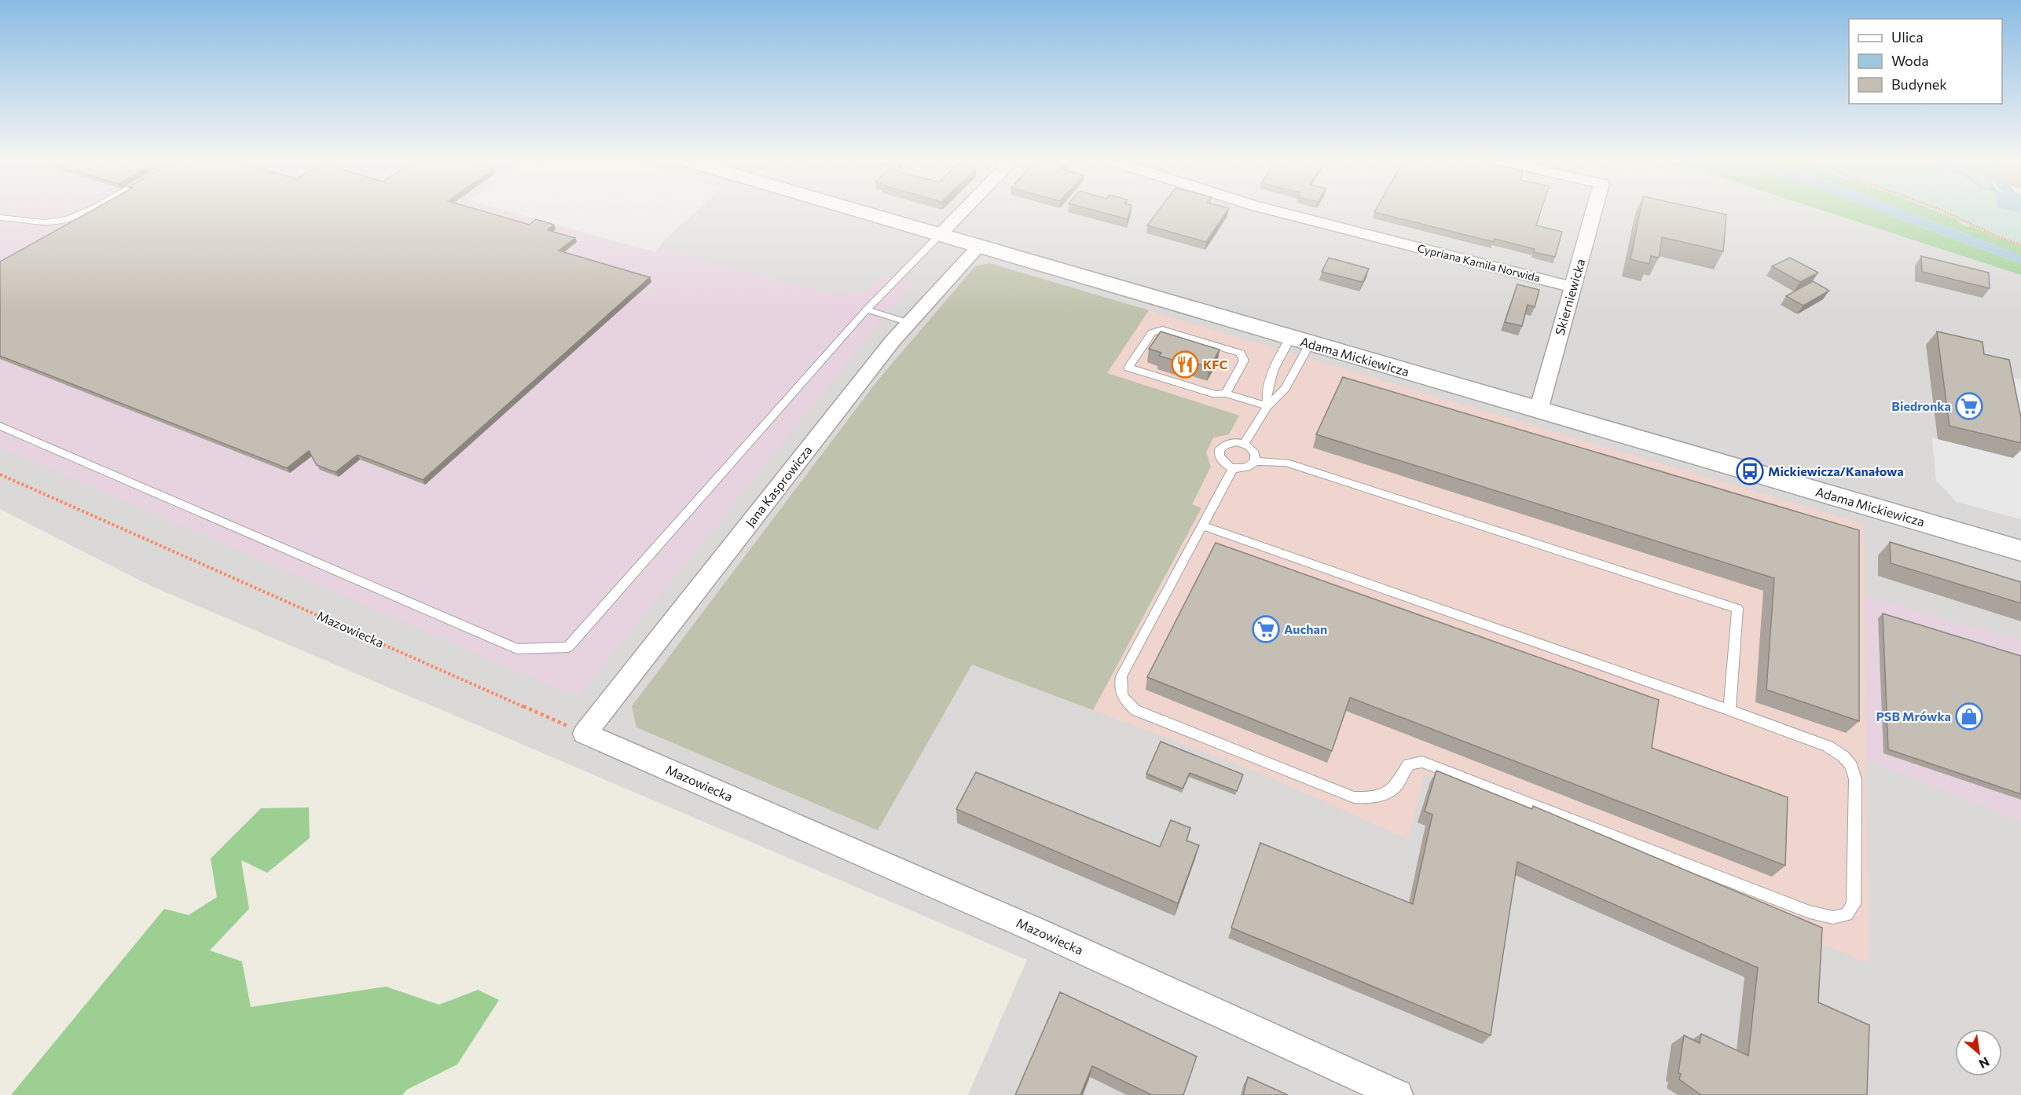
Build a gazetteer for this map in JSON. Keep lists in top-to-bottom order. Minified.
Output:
{"streets":{"street":["Cypriana Kamila Norwida","Skierniewicka","Adama Mickiewicza","Jana Kasprowicza","Mazowiecka"]},"crossings":[["Cypriana Kamila Norwida","Skierniewicka"],["Skierniewicka","Adama Mickiewicza"],["Adama Mickiewicza","Jana Kasprowicza"],["Jana Kasprowicza","Mazowiecka"]],"places":{"restaurant":["KFC"],"supermarket":["Biedronka","Auchan"],"bus stop":["Mickiewicza/Kanałowa"],"shop":["PSB Mrówka"]},"legend":["Ulica","Woda","Budynek"],"north":"bottom right"}
